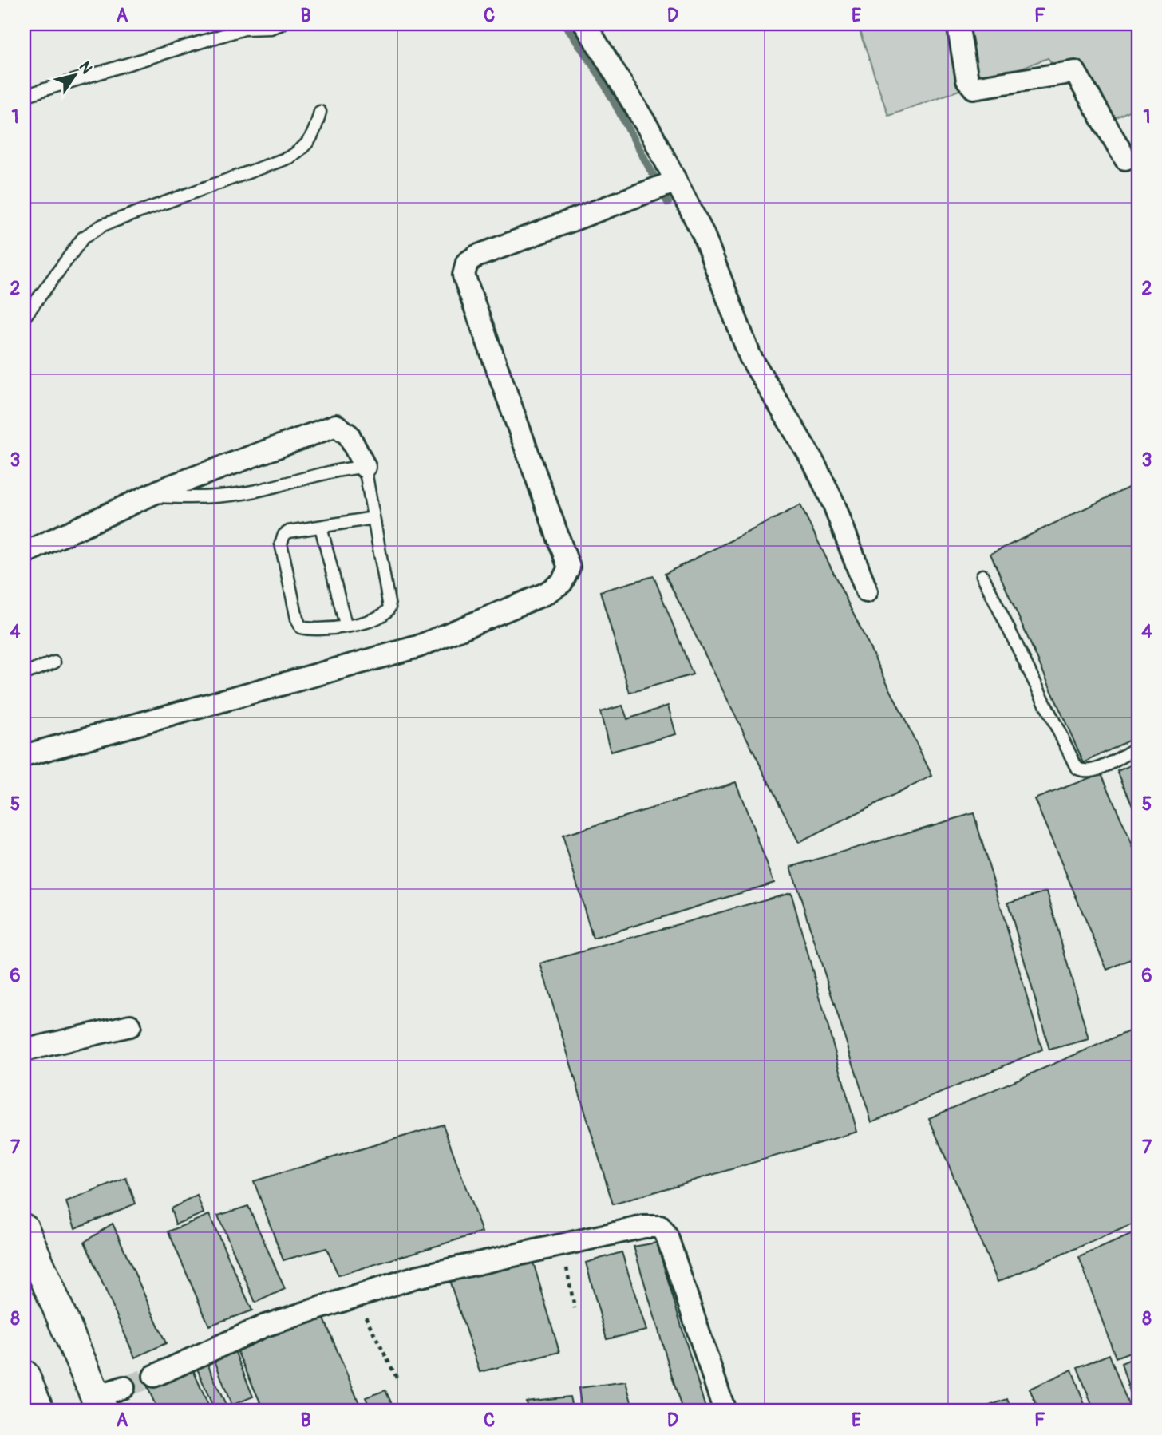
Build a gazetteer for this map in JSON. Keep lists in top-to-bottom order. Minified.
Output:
{"north":"top right","grid":{"columns":["A","B","C","D","E","F"],"rows":["1","2","3","4","5","6","7","8"]}}
